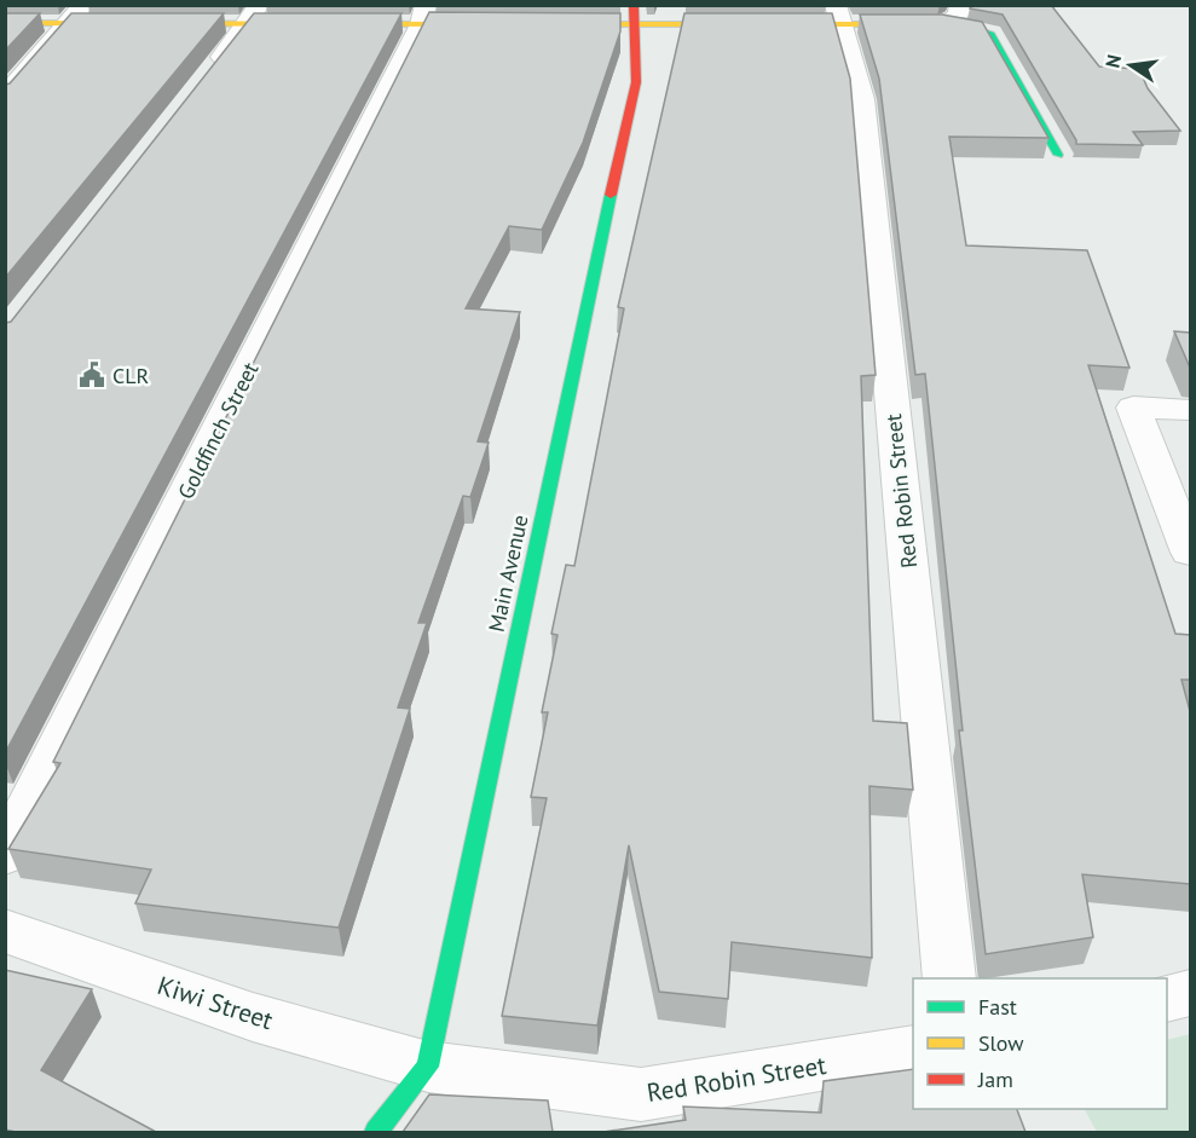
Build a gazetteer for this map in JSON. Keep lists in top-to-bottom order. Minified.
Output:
{"streets":{"street":["Goldfinch Street","Red Robin Street","Main Avenue","Kiwi Street"]},"crossings":[["Red Robin Street","Main Avenue"],["Red Robin Street","Kiwi Street"],["Main Avenue","Kiwi Street"]],"places":{"public building":["CLR"]},"legend":["Fast","Slow","Jam"],"north":"left"}
